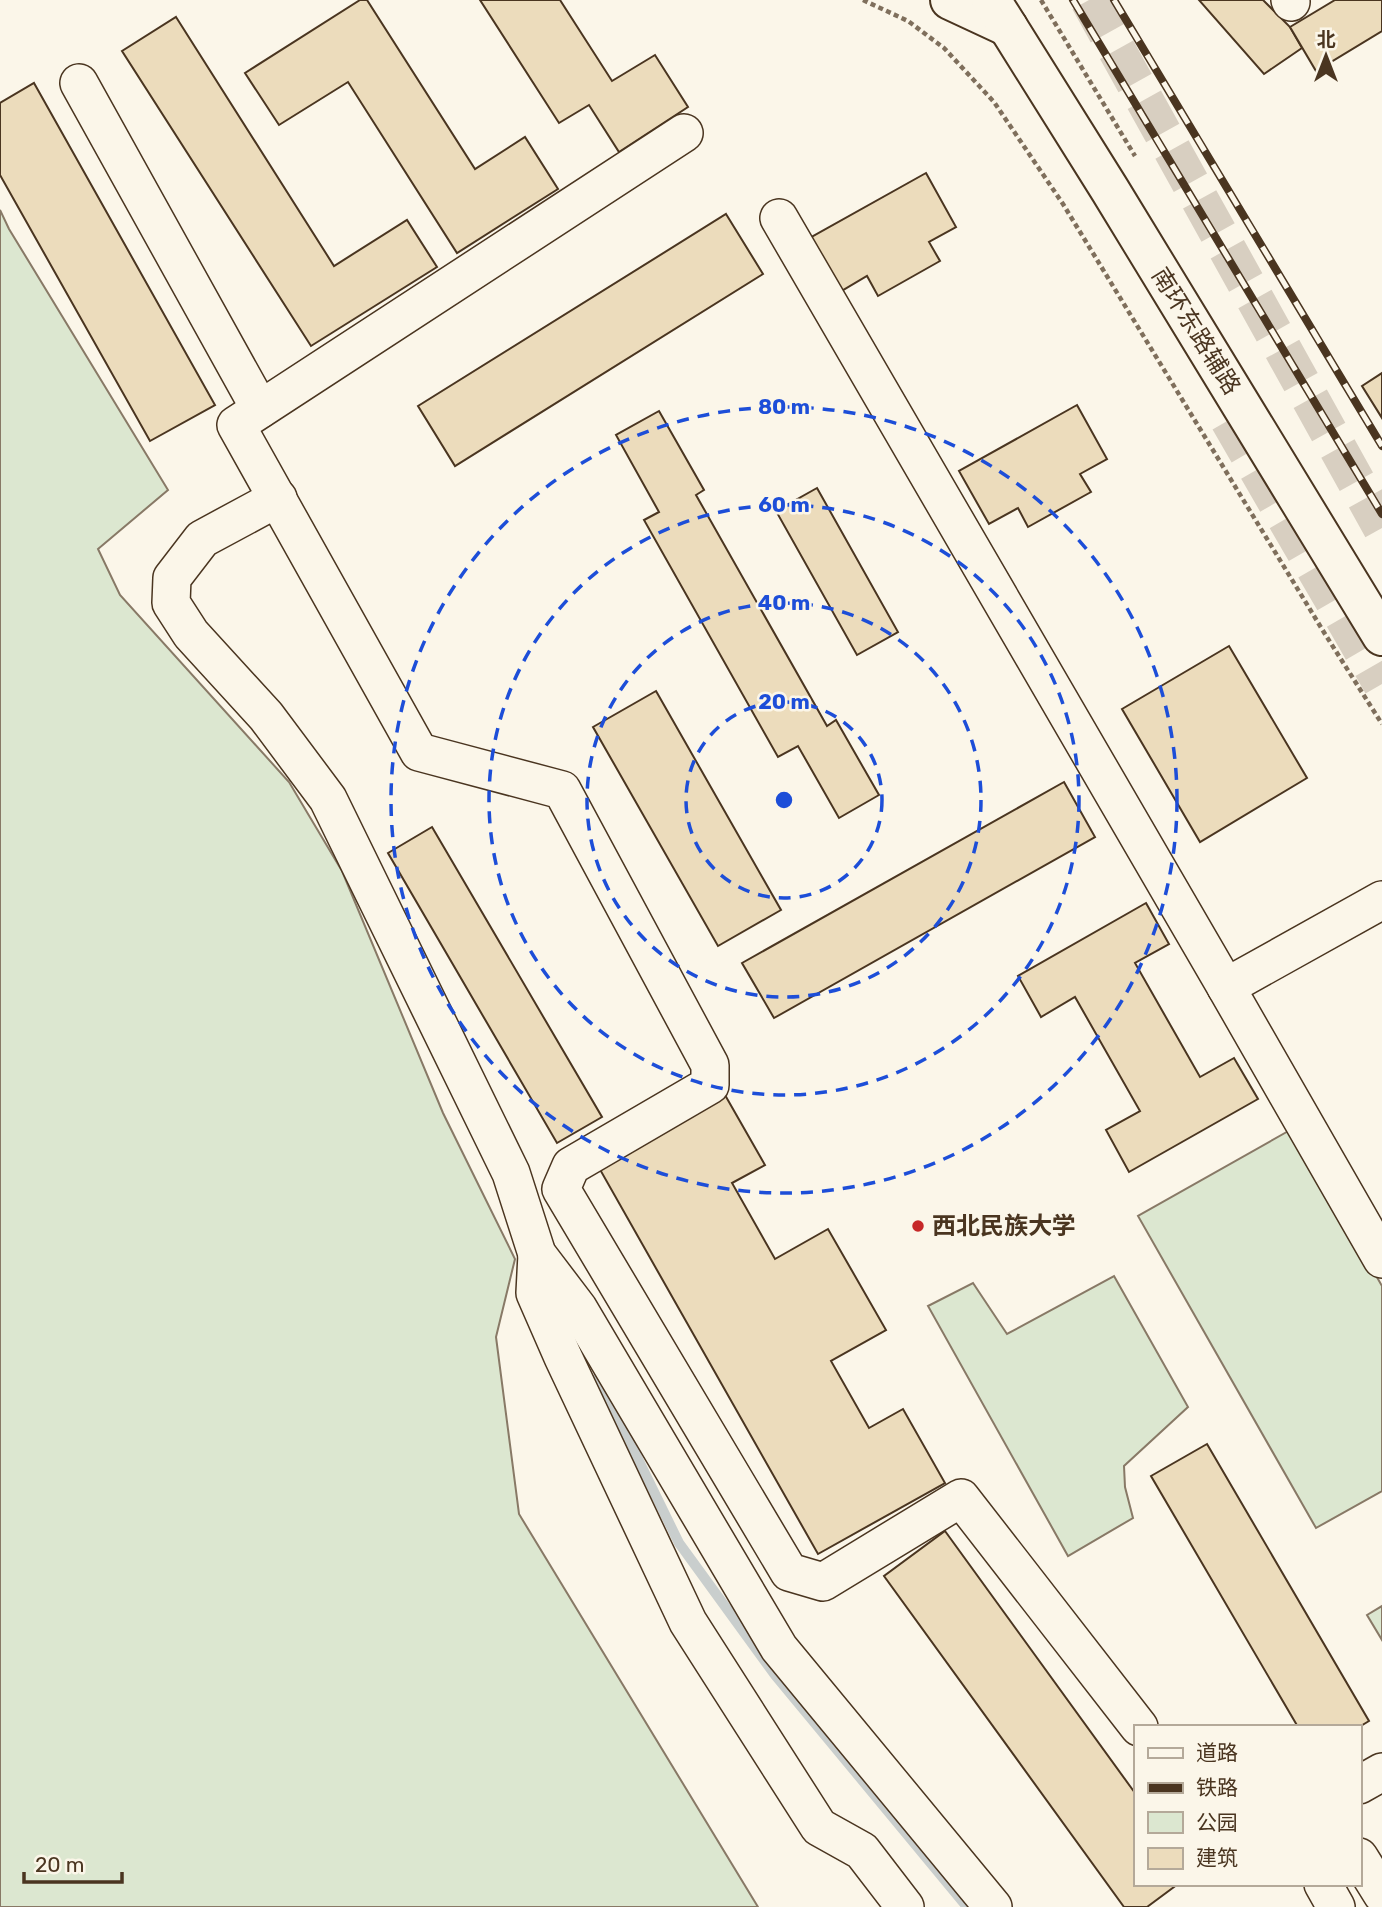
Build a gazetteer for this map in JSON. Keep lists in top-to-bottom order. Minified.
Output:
{"streets":{"main road":["南环东路辅路"]},"places":["西北民族大学"],"legend":["道路","铁路","公园","建筑"],"scale_bar":"20 m","north":"top","rings":["80 m","60 m","40 m","20 m"]}
